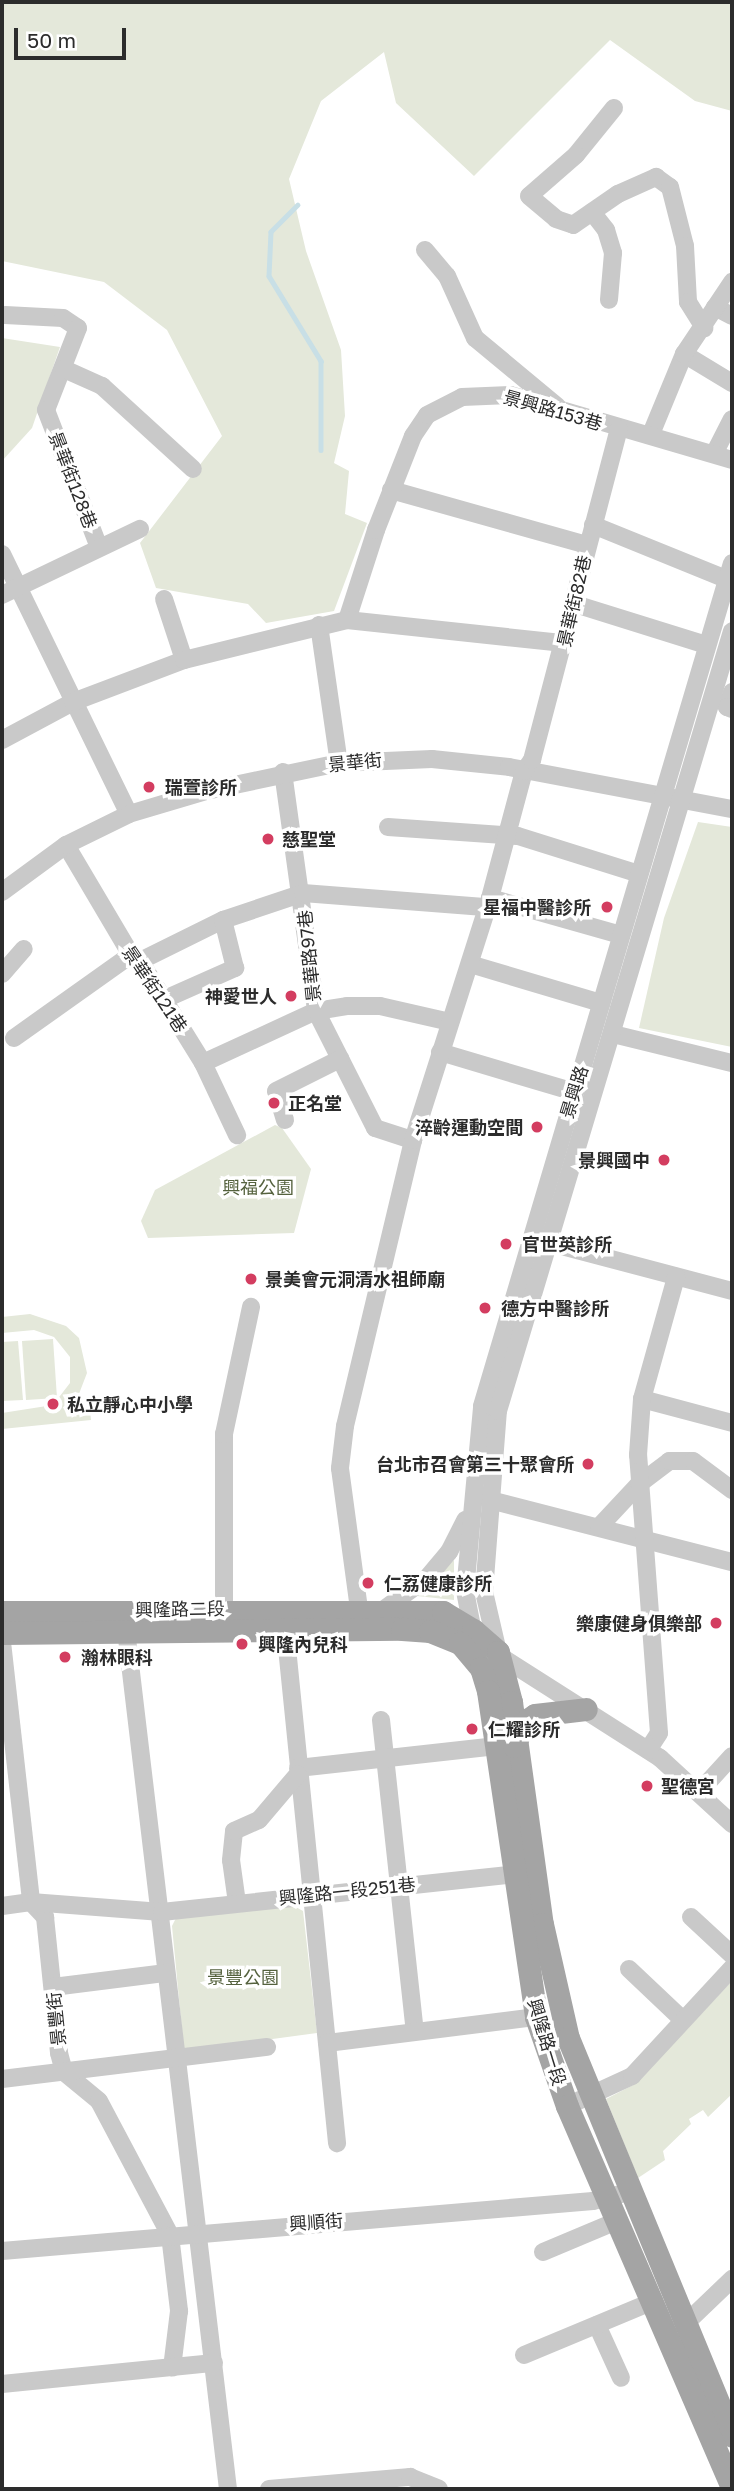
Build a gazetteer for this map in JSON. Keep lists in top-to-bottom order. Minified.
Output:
{"streets":{"main road":["興隆路二段","興隆路一段"],"street":["景興路153巷","景華街128巷","景華街82巷","景華街","景華路97巷","景華街121巷","景興路","興隆路一段251巷","景豐街","興順街"]},"crossings":[["景興路153巷","景華街82巷"],["景華街82巷","景華街"],["景華街82巷","景華路97巷"],["景華街82巷","興隆路二段"],["景華街","景華路97巷"],["景華街","景華街121巷"],["景華街","景興路"],["景興路","興隆路一段"],["興隆路一段251巷","景豐街"],["興隆路一段251巷","興隆路一段"],["興隆路一段","興順街"]],"parks":["興福公園","景豐公園"],"places":["瑞萱診所","慈聖堂","星福中醫診所","神愛世人","正名堂","淬齡運動空間","景興國中","官世英診所","景美會元洞清水祖師廟","德方中醫診所","私立靜心中小學","台北市召會第三十聚會所","仁荔健康診所","樂康健身俱樂部","興隆內兒科","瀚林眼科","仁耀診所","聖德宮"],"scale_bar":"50 m"}
